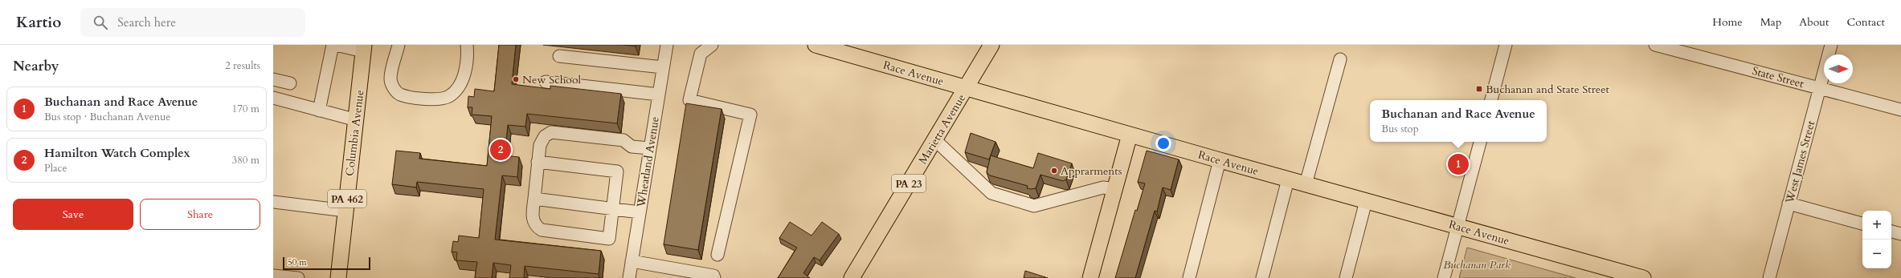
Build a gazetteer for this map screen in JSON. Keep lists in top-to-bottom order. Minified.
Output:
{"streets":{"main road":["Race Avenue","Marietta Avenue","Columbia Avenue","PA 23","PA 462"],"street":["State Street","Wheatland Avenue","West James Street"]},"crossings":[["Race Avenue","Marietta Avenue"],["State Street","West James Street"]],"parks":["Buchanan Park"],"places":{"other":["New School","Apprarments"],"transit":["Buchanan and State Street"]},"scale_bar":"50 m","north":"right","page":{"header":"Kartio","search":"Search here","nav":["Home","Map","About","Contact"],"heading":["Nearby","2 results"],"list":[{"mark":"1","name":"Buchanan and Race Avenue","note":"Bus stop · Buchanan Avenue","value":"170 m"},{"mark":"2","name":"Hamilton Watch Complex","note":"Place","value":"380 m"}],"popup":["Buchanan and Race Avenue","Bus stop"],"pins":["2","1"],"buttons":["Save","Share"],"map_buttons":["+","−"],"scale":"50 m"}}
